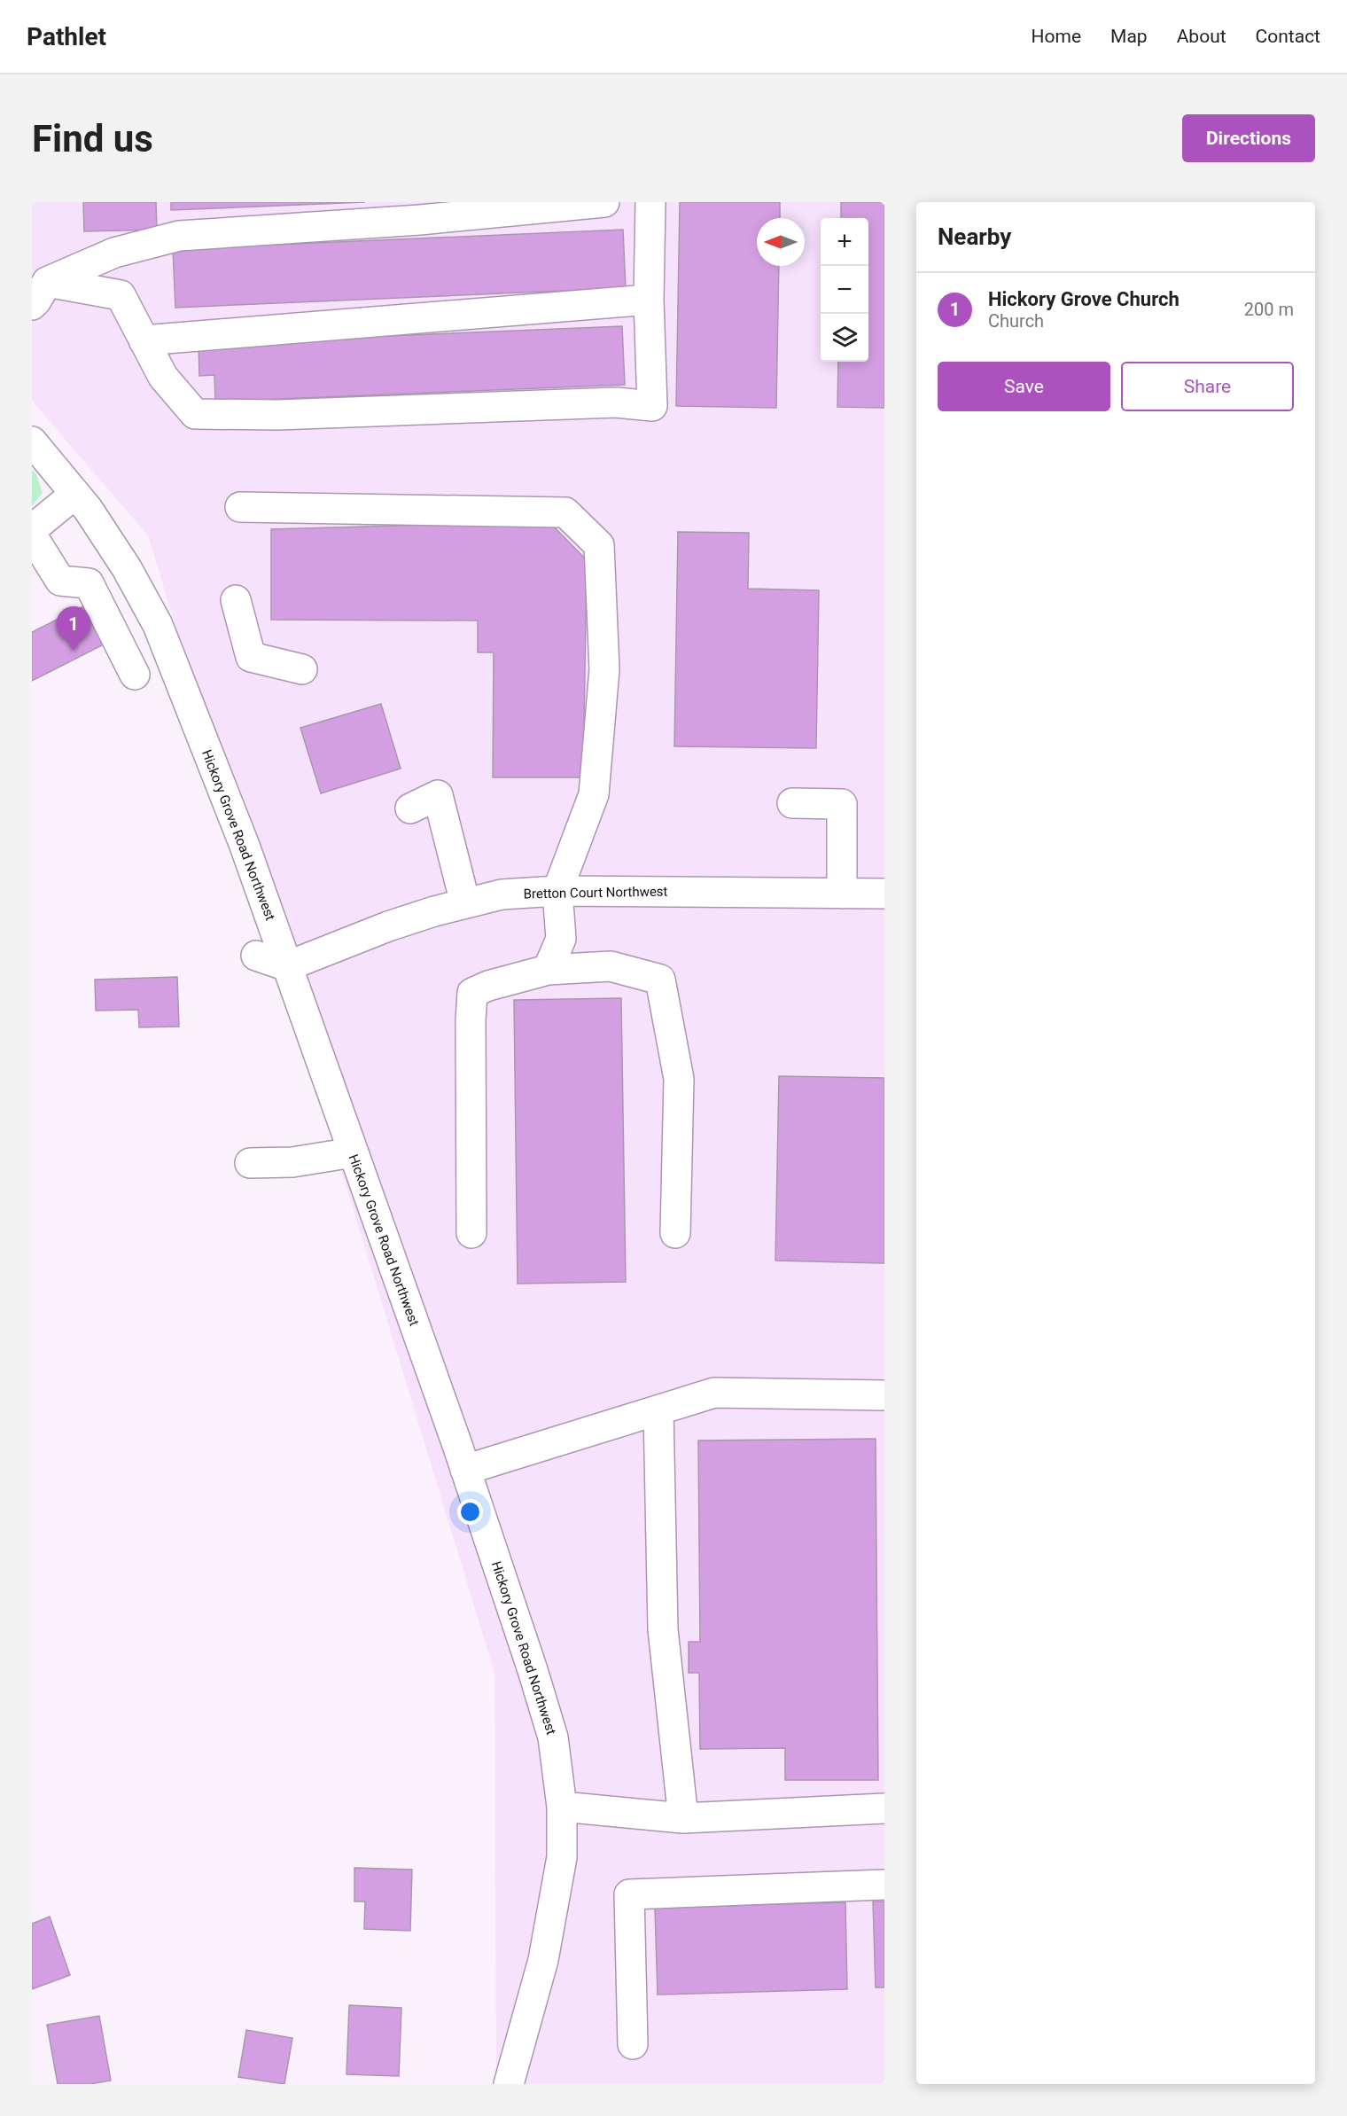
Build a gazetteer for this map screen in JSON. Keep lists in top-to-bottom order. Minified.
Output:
{"streets":{"street":["Hickory Grove Road Northwest","Bretton Court Northwest"]},"crossings":[["Hickory Grove Road Northwest","Bretton Court Northwest"]],"north":"left","page":{"header":"Pathlet","nav":["Home","Map","About","Contact"],"buttons":["Directions",["Save","Share"]],"title":"Find us","heading":"Nearby","map_buttons":["+","−"],"list":[{"mark":"1","name":"Hickory Grove Church","note":"Church","value":"200 m"}],"pins":"1"}}
